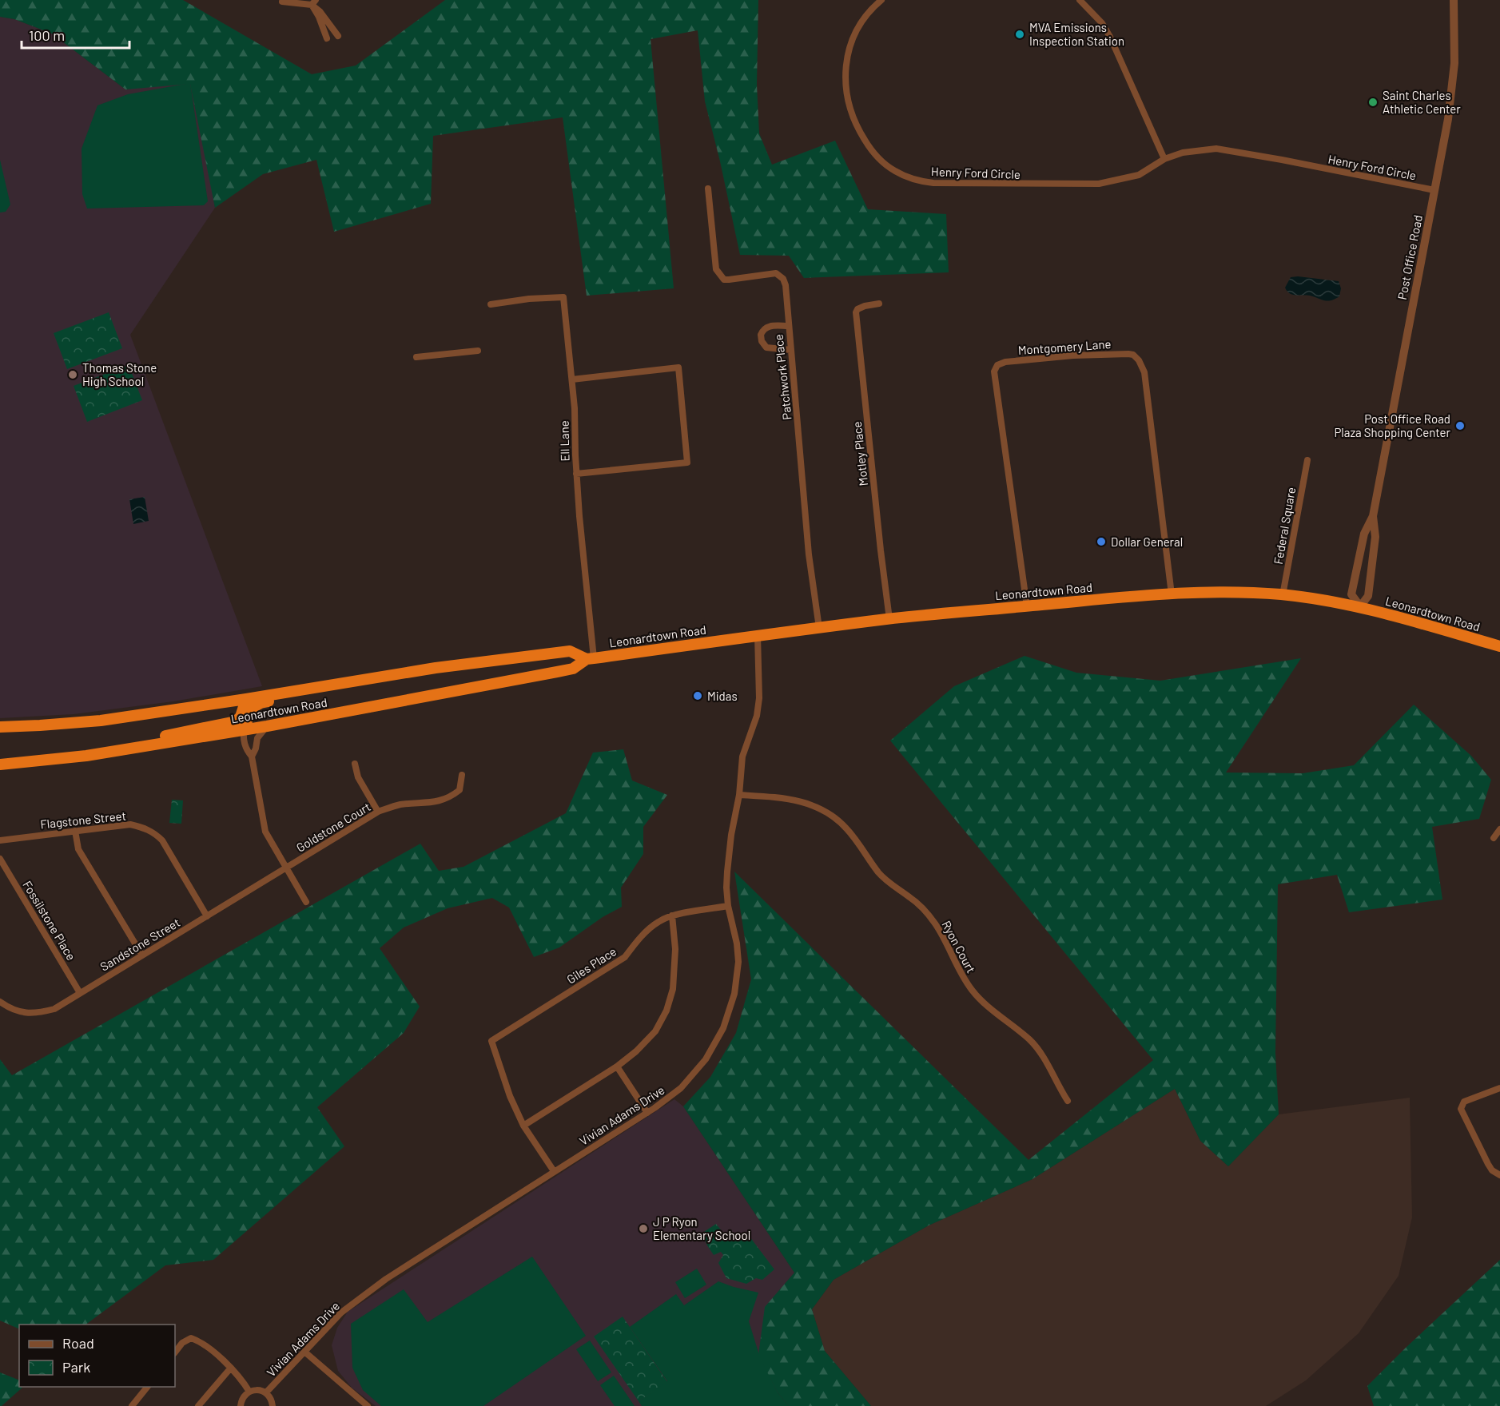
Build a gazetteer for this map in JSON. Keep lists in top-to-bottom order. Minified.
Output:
{"streets":{"highway":["Leonardtown Road"],"street":["Henry Ford Circle","Post Office Road","Montgomery Lane","Patchwork Place","Ell Lane","Motley Place","Federal Square","Flagstone Street","Goldstone Court","Fossilstone Place","Sandstone Street","Ryon Court","Giles Place","Vivian Adams Drive"]},"crossings":[["Henry Ford Circle","Post Office Road"],["Post Office Road","Leonardtown Road"],["Montgomery Lane","Leonardtown Road"],["Patchwork Place","Leonardtown Road"],["Ell Lane","Leonardtown Road"],["Motley Place","Leonardtown Road"],["Federal Square","Leonardtown Road"],["Leonardtown Road","Vivian Adams Drive"],["Flagstone Street","Sandstone Street"],["Goldstone Court","Sandstone Street"],["Fossilstone Place","Sandstone Street"],["Ryon Court","Vivian Adams Drive"],["Giles Place","Vivian Adams Drive"]],"places":["MVA Emissions Inspection Station","Saint Charles Athletic Center","Thomas Stone High School","Post Office Road Plaza Shopping Center","Dollar General","Midas","J P Ryon Elementary School"],"legend":["Road","Park"],"scale_bar":"100 m"}
